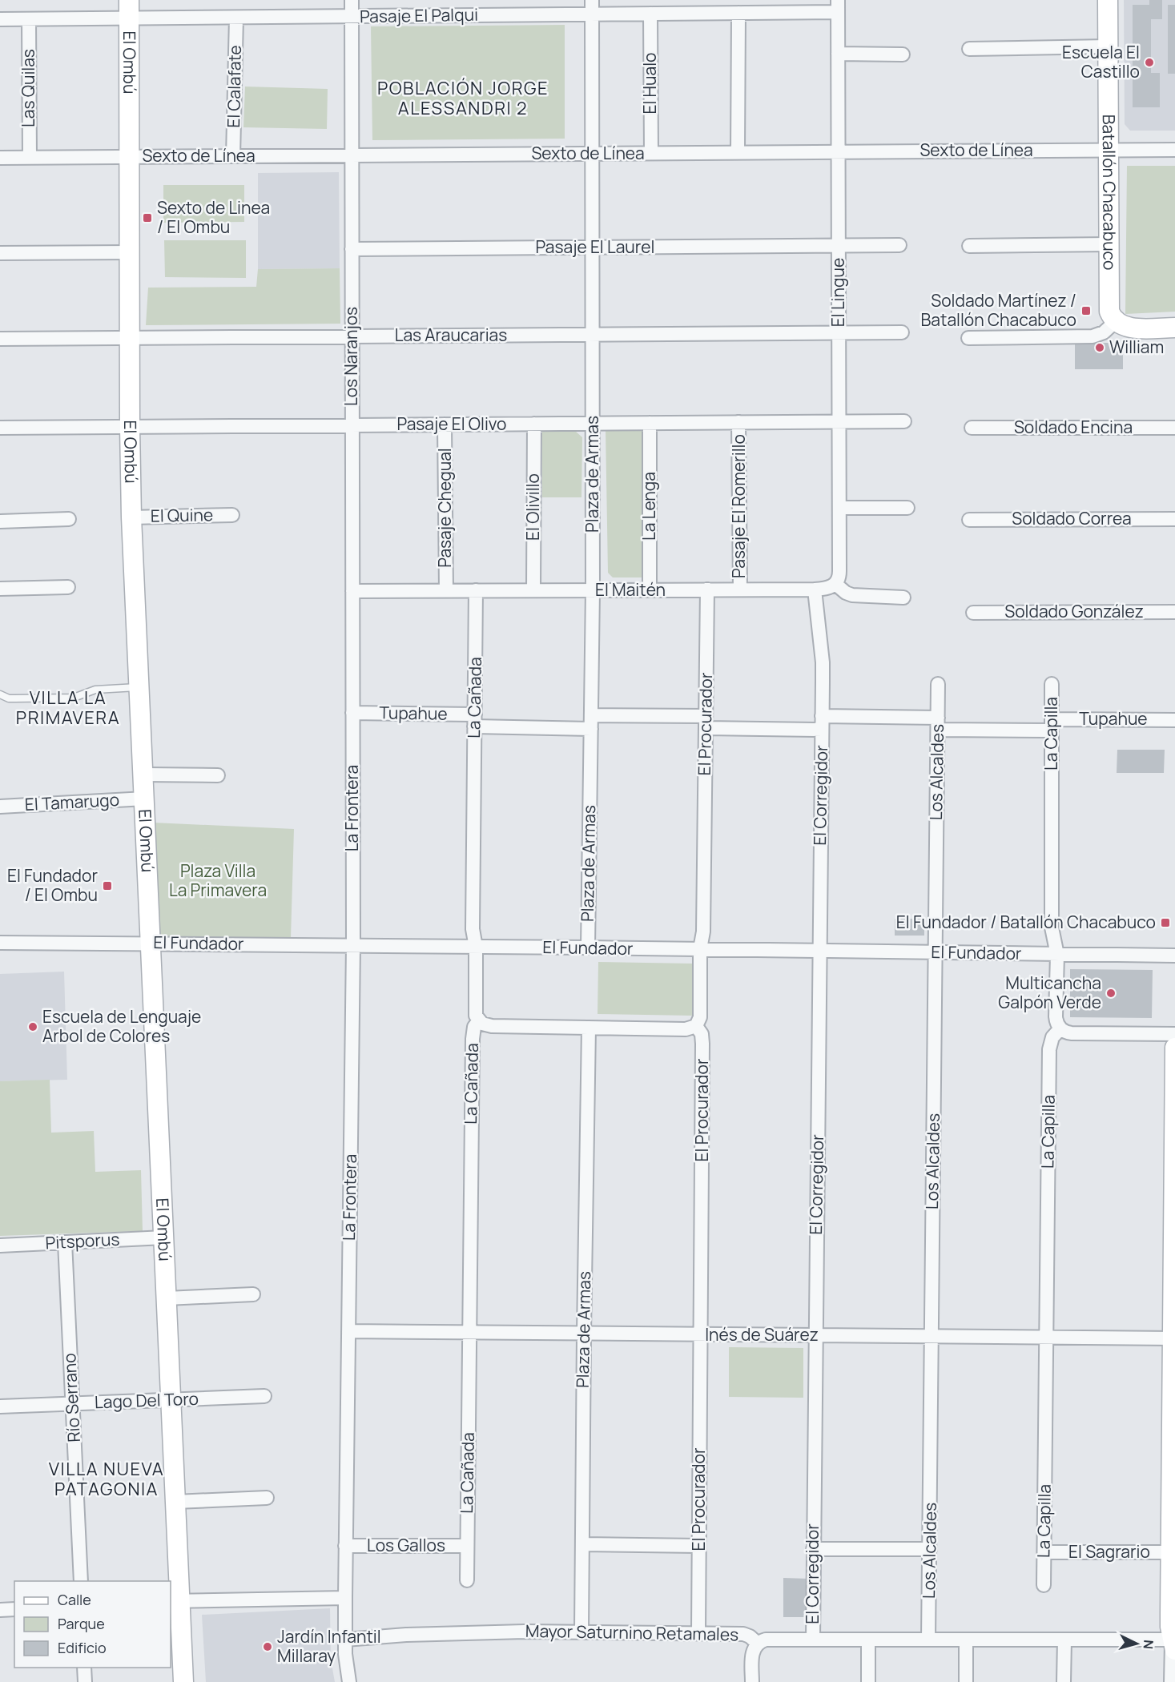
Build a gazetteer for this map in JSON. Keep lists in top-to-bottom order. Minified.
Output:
{"streets":{"street":["Pasaje El Palqui","El Ombú","El Hualo","El Calafate","Las Quilas","Sexto de Línea","Batallón Chacabuco","Pasaje El Laurel","El Lingue","Las Araucarias","Los Naranjos","Pasaje El Olivo","Soldado Encina","Plaza de Armas","La Lenga","Pasaje El Romerillo","El Olivillo","Pasaje Chegual","El Quine","Soldado Correa","El Maitén","Soldado González","La Cañada","Tupahue","El Procurador","La Capilla","Los Alcaldes","El Corregidor","El Tamarugo","La Frontera","El Fundador","Pitsporus","Inés de Suárez","Río Serrano","Lago Del Toro","Los Gallos","El Sagrario","Mayor Saturnino Retamales"]},"crossings":[["Pasaje El Palqui","El Ombú"],["Pasaje El Palqui","El Hualo"],["Pasaje El Palqui","El Calafate"],["Pasaje El Palqui","Las Quilas"],["Pasaje El Palqui","El Lingue"],["Pasaje El Palqui","Los Naranjos"],["Pasaje El Palqui","Plaza de Armas"],["El Ombú","Sexto de Línea"],["El Ombú","Las Araucarias"],["El Ombú","Pasaje El Olivo"],["El Ombú","El Quine"],["El Ombú","El Tamarugo"],["El Ombú","El Fundador"],["El Ombú","Pitsporus"],["El Ombú","Lago Del Toro"],["El Hualo","Sexto de Línea"],["El Calafate","Sexto de Línea"],["Las Quilas","Sexto de Línea"],["Sexto de Línea","Batallón Chacabuco"],["Sexto de Línea","El Lingue"],["Sexto de Línea","Los Naranjos"],["Sexto de Línea","Plaza de Armas"],["Pasaje El Laurel","El Lingue"],["Pasaje El Laurel","Los Naranjos"],["Pasaje El Laurel","Plaza de Armas"],["El Lingue","Las Araucarias"],["El Lingue","Pasaje El Olivo"],["El Lingue","El Maitén"],["Las Araucarias","Los Naranjos"],["Las Araucarias","Plaza de Armas"],["Los Naranjos","Pasaje El Olivo"],["Los Naranjos","El Maitén"],["Los Naranjos","Tupahue"],["Los Naranjos","La Frontera"],["Pasaje El Olivo","Plaza de Armas"],["Pasaje El Olivo","La Lenga"],["Pasaje El Olivo","Pasaje El Romerillo"],["Pasaje El Olivo","El Olivillo"],["Pasaje El Olivo","Pasaje Chegual"],["Plaza de Armas","El Maitén"],["Plaza de Armas","Tupahue"],["Plaza de Armas","El Fundador"],["Plaza de Armas","Inés de Suárez"],["Plaza de Armas","Mayor Saturnino Retamales"],["La Lenga","El Maitén"],["Pasaje El Romerillo","El Maitén"],["El Olivillo","El Maitén"],["Pasaje Chegual","El Maitén"],["El Maitén","La Cañada"],["El Maitén","El Procurador"],["La Cañada","Tupahue"],["La Cañada","El Fundador"],["La Cañada","Inés de Suárez"],["La Cañada","Los Gallos"],["Tupahue","El Procurador"],["Tupahue","La Capilla"],["Tupahue","Los Alcaldes"],["Tupahue","El Corregidor"],["Tupahue","La Frontera"],["El Procurador","El Fundador"],["El Procurador","Inés de Suárez"],["El Procurador","Mayor Saturnino Retamales"],["La Capilla","El Fundador"],["La Capilla","Inés de Suárez"],["La Capilla","El Sagrario"],["Los Alcaldes","El Fundador"],["Los Alcaldes","Inés de Suárez"],["Los Alcaldes","Mayor Saturnino Retamales"],["El Corregidor","El Fundador"],["El Corregidor","Inés de Suárez"],["El Corregidor","Mayor Saturnino Retamales"],["La Frontera","El Fundador"],["La Frontera","Inés de Suárez"],["La Frontera","Los Gallos"],["La Frontera","Mayor Saturnino Retamales"],["Pitsporus","Río Serrano"],["Río Serrano","Lago Del Toro"]],"districts":["POBLACIÓN JORGE ALESSANDRI 2","VILLA LA PRIMAVERA","VILLA NUEVA PATAGONIA"],"parks":["Plaza Villa La Primavera"],"places":{"other":["Escuela El Castillo","William","Multicancha Galpón Verde","Escuela de Lenguaje Arbol de Colores","Jardín Infantil Millaray"],"transit":["Sexto de Linea / El Ombu","Soldado Martínez / Batallón Chacabuco","El Fundador / El Ombu","El Fundador / Batallón Chacabuco"]},"legend":["Calle","Parque","Edificio"],"north":"right"}
